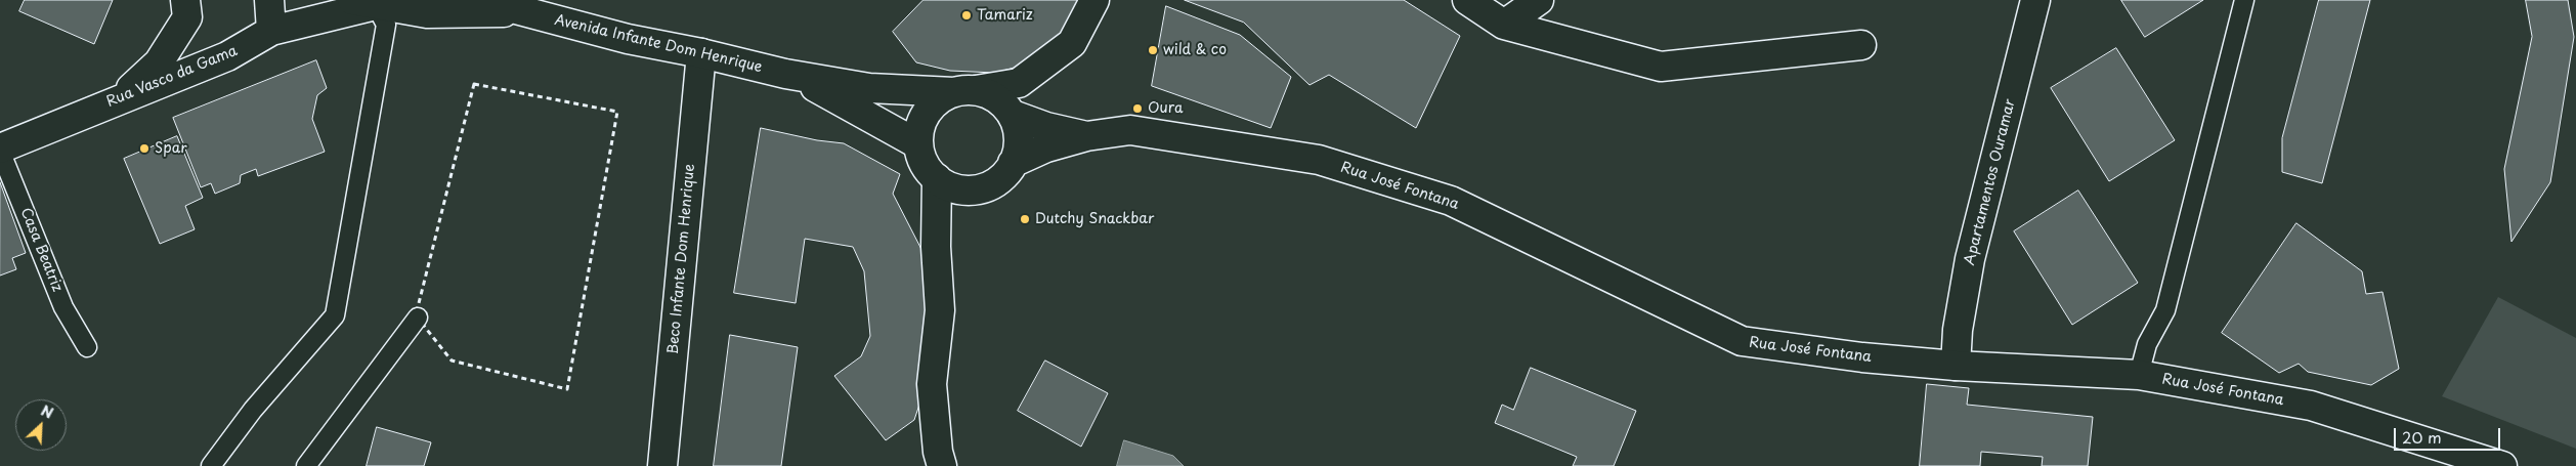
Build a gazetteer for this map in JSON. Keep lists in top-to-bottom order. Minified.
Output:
{"streets":{"street":["Avenida Infante Dom Henrique","Rua Vasco da Gama","Apartamentos Ouramar","Rua José Fontana","Beco Infante Dom Henrique"],"lane":["Casa Beatriz"]},"crossings":[["Avenida Infante Dom Henrique","Rua Vasco da Gama"],["Avenida Infante Dom Henrique","Rua José Fontana"],["Avenida Infante Dom Henrique","Beco Infante Dom Henrique"],["Rua Vasco da Gama","Casa Beatriz"],["Apartamentos Ouramar","Rua José Fontana"]],"places":["Tamariz","wild & co","Oura","Spar","Dutchy Snackbar"],"scale_bar":"20 m","north":"top right"}
